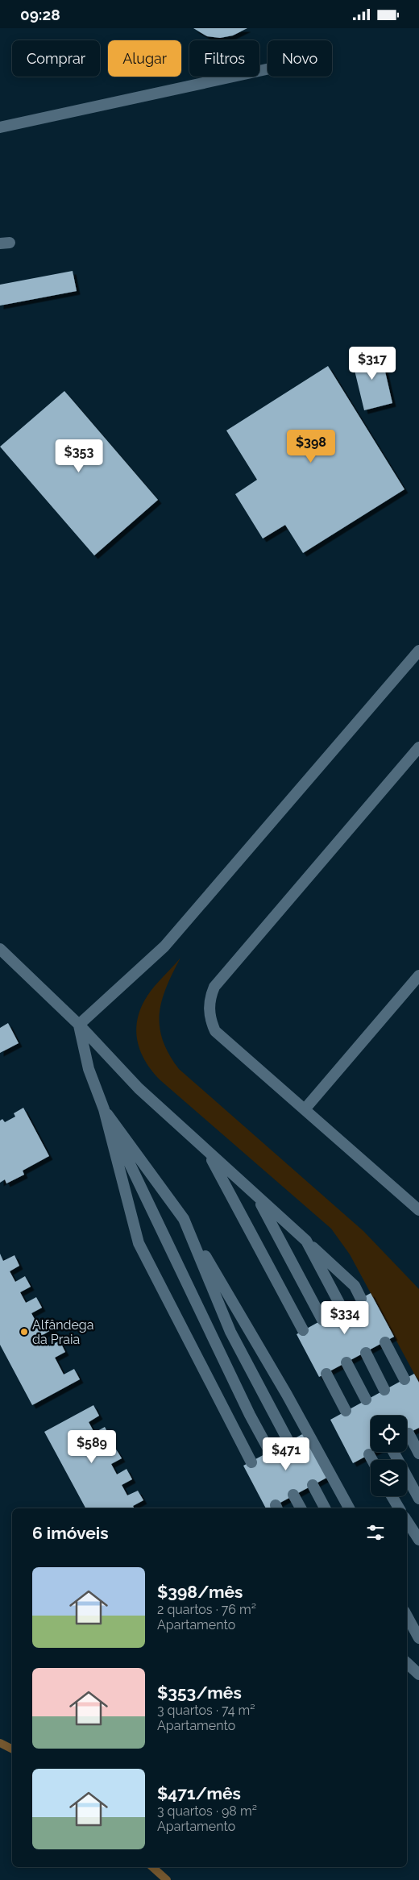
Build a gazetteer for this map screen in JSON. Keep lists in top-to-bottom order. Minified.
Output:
{"places":["Alfândega da Praia"],"page":{"status":"09:28","chip":["Comprar","Alugar","Filtros","Novo"],"price":["$317","$398","$353","$334","$589","$471"],"heading":"6 imóveis","list":[{"name":"$398/mês","note":"2 quartos · 76 m² · Apartamento"},{"name":"$353/mês","note":"3 quartos · 74 m² · Apartamento"},{"name":"$471/mês","note":"3 quartos · 98 m² · Apartamento"}]}}
